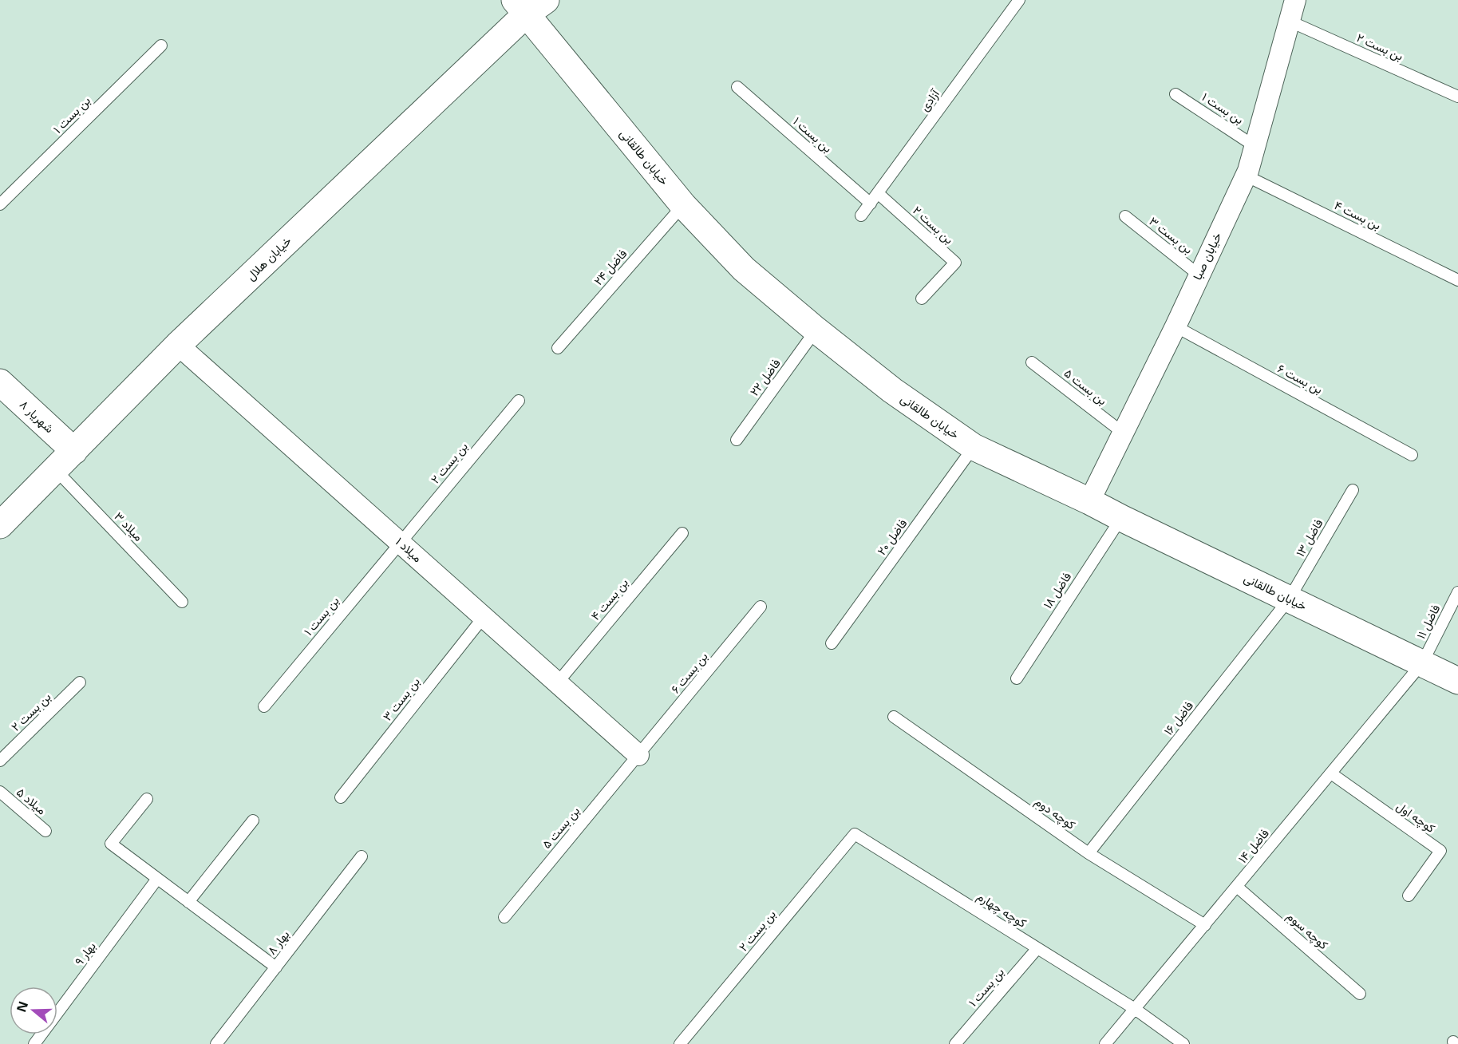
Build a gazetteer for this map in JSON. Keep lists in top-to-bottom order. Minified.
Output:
{"streets":{"main road":["خیابان طالقانی","خیابان هلال","شهریار ۸"],"street":["خیابان صبا","میلاد ۱"],"lane":["بن بست ۲","آزادی","بن بست ۱","بن بست ۴","بن بست ۳","فاضل ۲۴","فاضل ۲۲","بن بست ۶","بن بست ۵","میلاد ۳","فاضل ۲۰","فاضل ۱۳","فاضل ۱۸","فاضل ۱۱","فاضل ۱۶","میلاد ۵","کوچه دوم","کوچه اول","فاضل ۱۴","کوچه چهارم","کوچه سوم","بهار ۸","بهار ۹"]},"crossings":[["بن بست ۲","آزادی"],["بن بست ۲","بن بست ۱"],["بن بست ۲","خیابان صبا"],["بن بست ۲","میلاد ۱"],["بن بست ۲","کوچه چهارم"],["آزادی","بن بست ۱"],["بن بست ۱","خیابان صبا"],["بن بست ۱","میلاد ۱"],["بن بست ۱","کوچه چهارم"],["خیابان طالقانی","خیابان صبا"],["خیابان طالقانی","خیابان هلال"],["خیابان طالقانی","فاضل ۲۴"],["خیابان طالقانی","فاضل ۲۲"],["خیابان طالقانی","فاضل ۲۰"],["خیابان طالقانی","فاضل ۱۳"],["خیابان طالقانی","فاضل ۱۸"],["خیابان طالقانی","فاضل ۱۱"],["خیابان طالقانی","فاضل ۱۶"],["خیابان طالقانی","فاضل ۱۴"],["بن بست ۴","خیابان صبا"],["بن بست ۴","میلاد ۱"],["بن بست ۳","خیابان صبا"],["بن بست ۳","میلاد ۱"],["خیابان صبا","بن بست ۶"],["خیابان صبا","بن بست ۵"],["خیابان هلال","شهریار ۸"],["خیابان هلال","میلاد ۳"],["خیابان هلال","میلاد ۱"],["بن بست ۶","بن بست ۵"],["بن بست ۶","میلاد ۱"],["بن بست ۵","میلاد ۱"],["فاضل ۱۳","فاضل ۱۶"],["فاضل ۱۱","فاضل ۱۴"],["فاضل ۱۶","کوچه دوم"],["کوچه دوم","فاضل ۱۴"],["کوچه اول","فاضل ۱۴"],["فاضل ۱۴","کوچه چهارم"],["فاضل ۱۴","کوچه سوم"]],"north":"left"}
